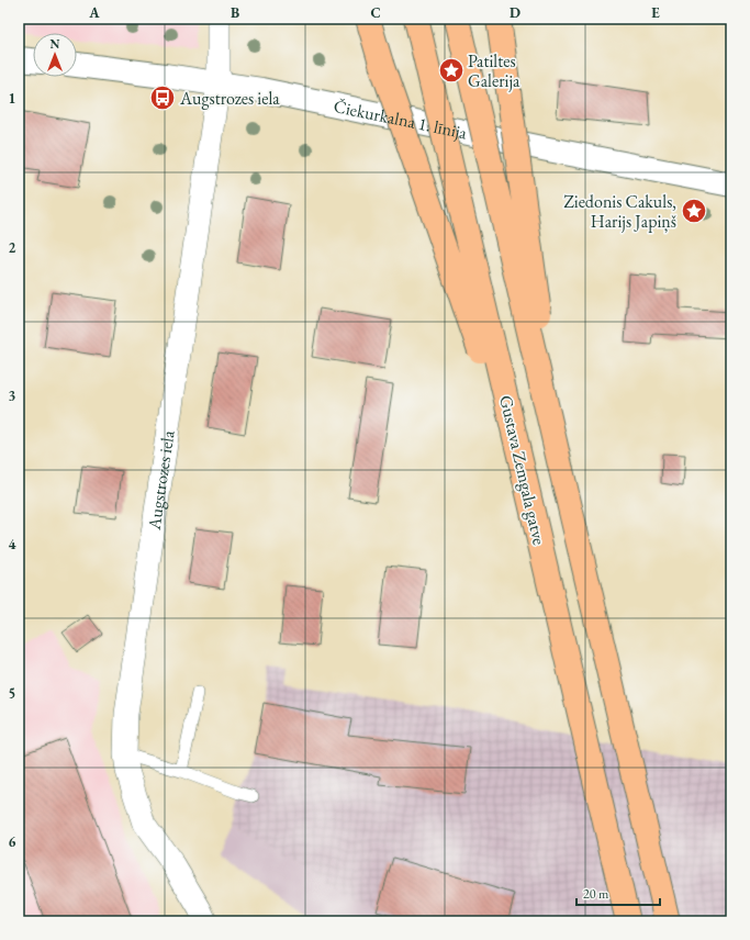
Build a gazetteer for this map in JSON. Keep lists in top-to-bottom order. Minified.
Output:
{"streets":{"main road":["Gustava Zemgala gatve"],"street":["Čiekurkalna 1. līnija","Augstrozes iela"]},"crossings":[["Čiekurkalna 1. līnija","Augstrozes iela"]],"places":{"place":["Patiltes Galerija","Ziedonis Cakuls, Harijs Japiņš"],"bus stop":["Augstrozes iela"]},"scale_bar":"20 m","north":"top","grid":{"columns":["A","B","C","D","E"],"rows":["1","2","3","4","5","6"]}}
